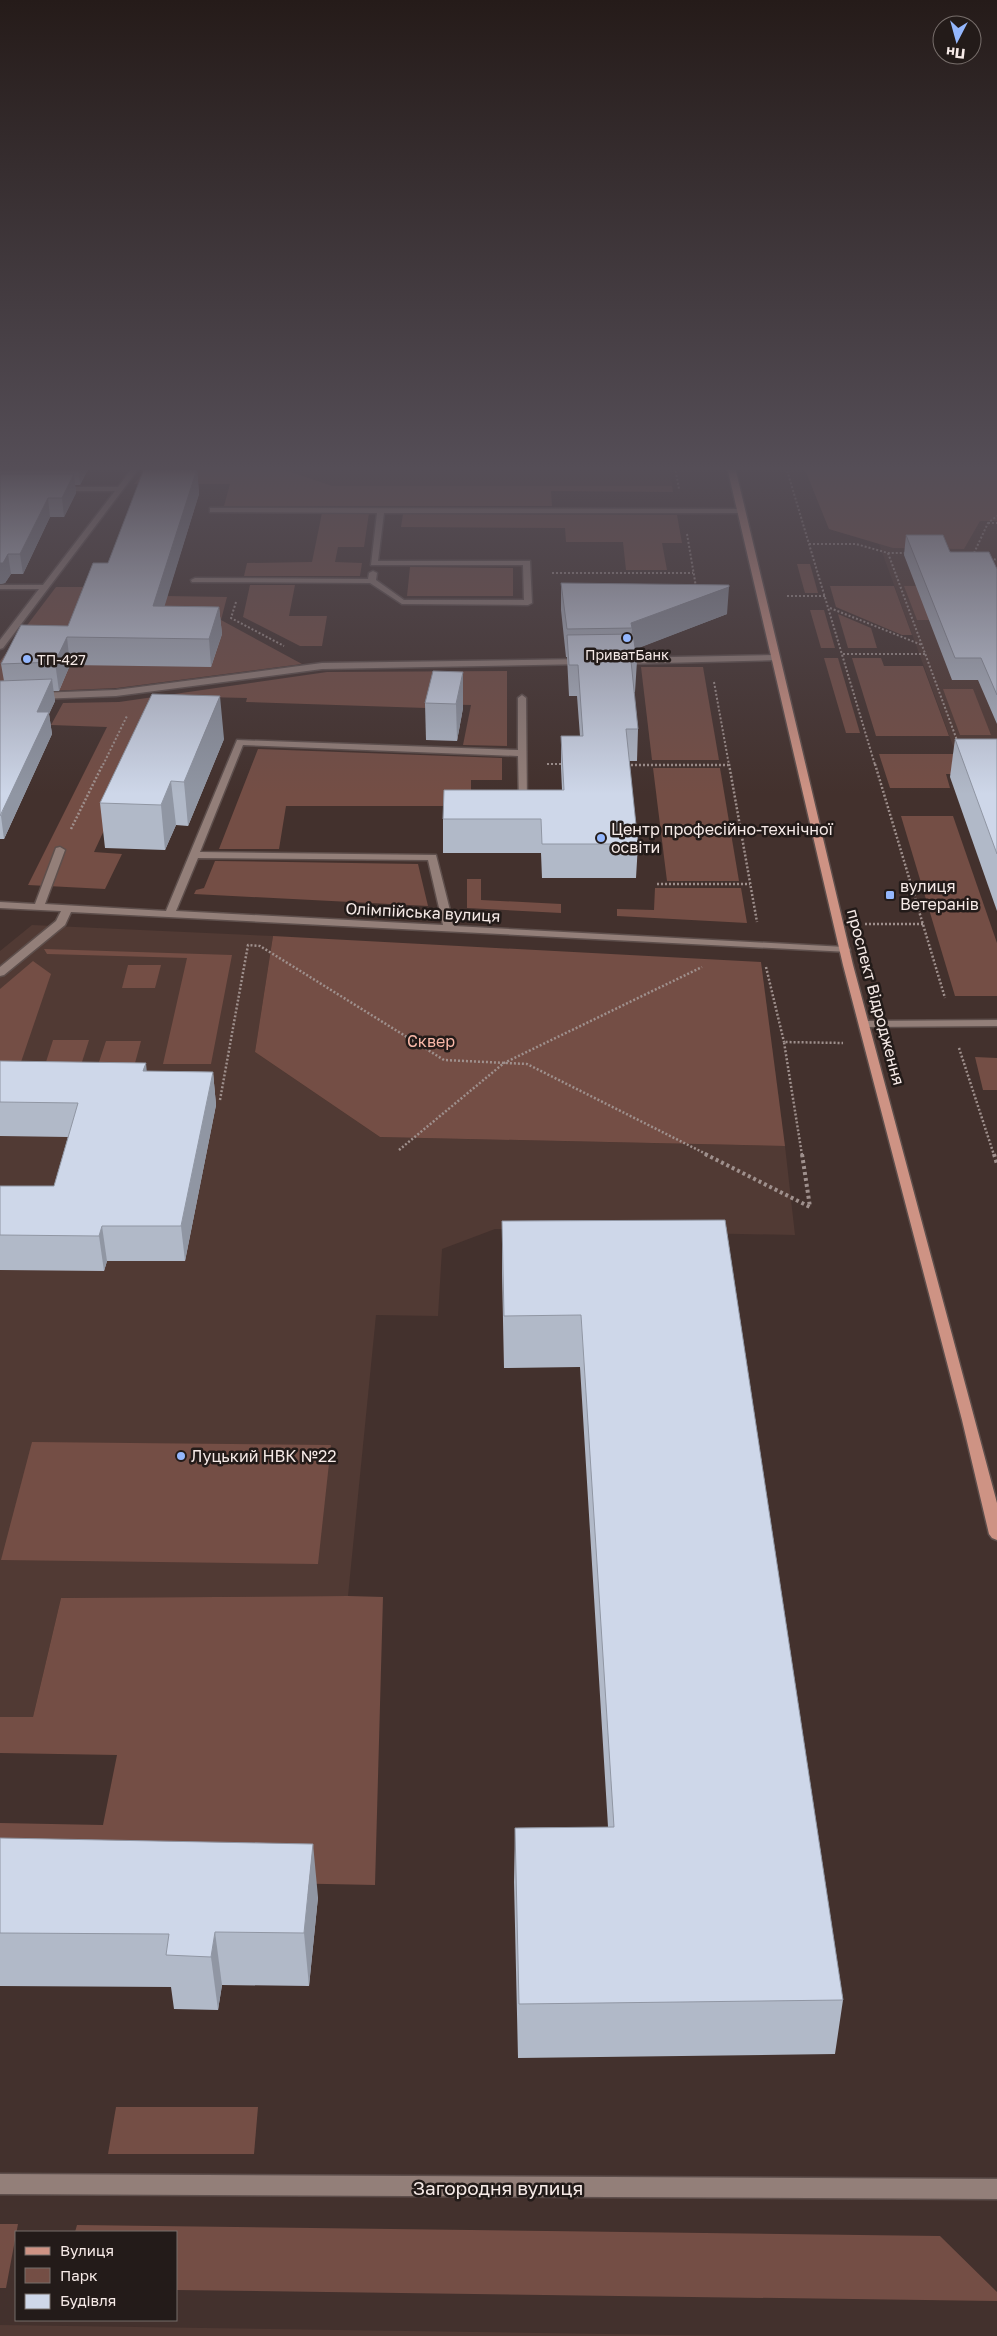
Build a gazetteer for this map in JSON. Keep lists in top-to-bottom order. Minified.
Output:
{"streets":{"main road":["проспект Відродження"],"street":["Олімпійська вулиця","Загородня вулиця"]},"crossings":[["Олімпійська вулиця","проспект Відродження"]],"parks":["Сквер"],"places":{"other":["ПриватБанк","ТП-427","Центр професійно-технічної освіти","Луцький НВК №22"],"transit":["вулиця Ветеранів"]},"legend":["Вулиця","Парк","Будівля"],"north":"bottom"}
